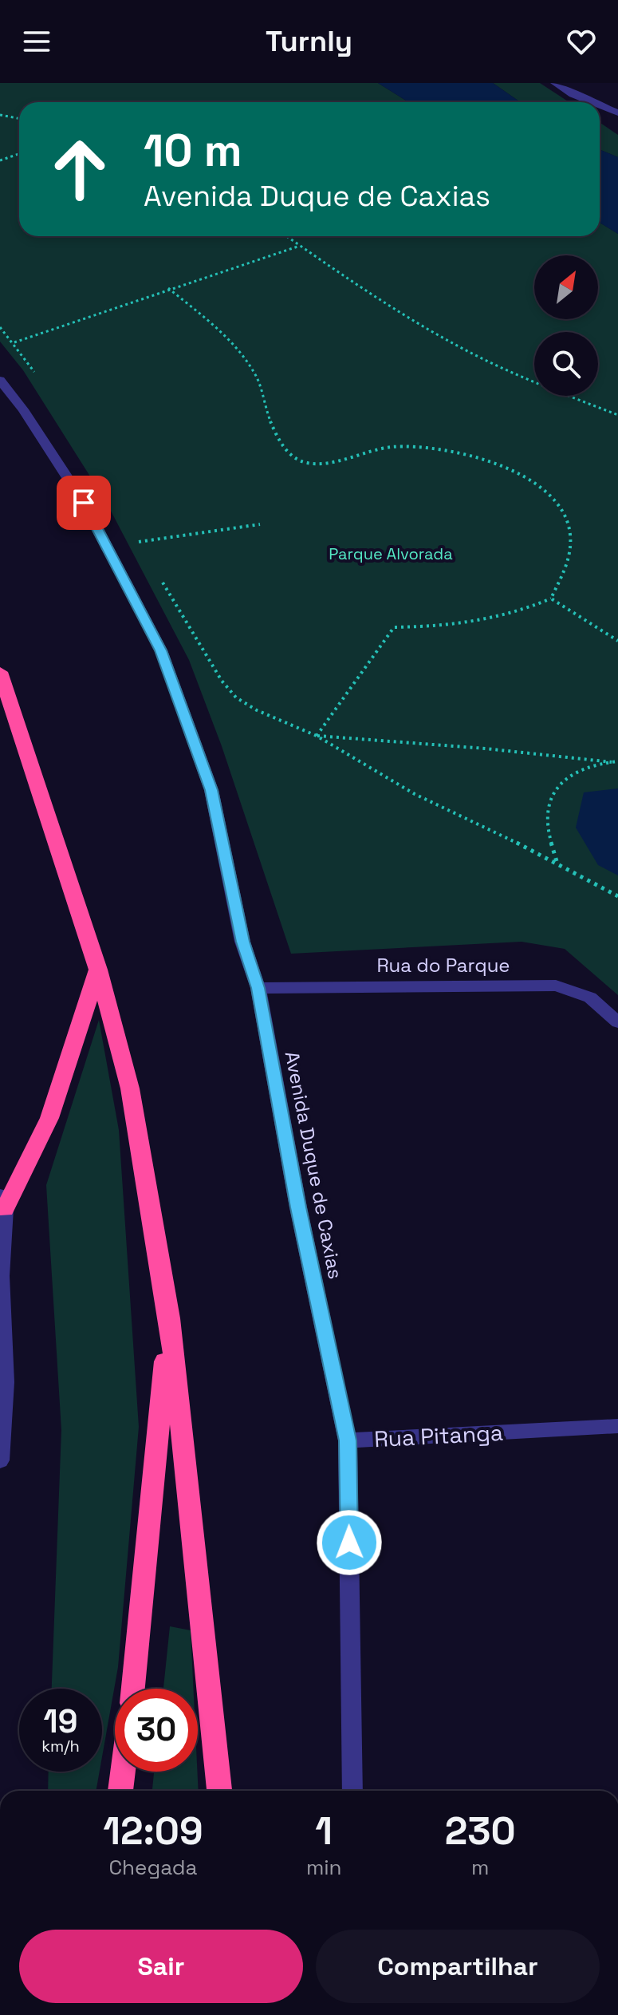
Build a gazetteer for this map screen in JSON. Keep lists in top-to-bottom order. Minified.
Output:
{"streets":{"street":["Rua do Parque","Avenida Duque de Caxias","Rua Pitanga"]},"crossings":[["Rua do Parque","Avenida Duque de Caxias"],["Avenida Duque de Caxias","Rua Pitanga"]],"parks":["Parque Alvorada"],"north":"top right","page":{"header":"Turnly","turn":["10 m","Avenida Duque de Caxias"],"speed":"19 km/h","limit":"30","eta":["12:09","Chegada","1","min","230","m"],"buttons":["Sair","Compartilhar"]}}
